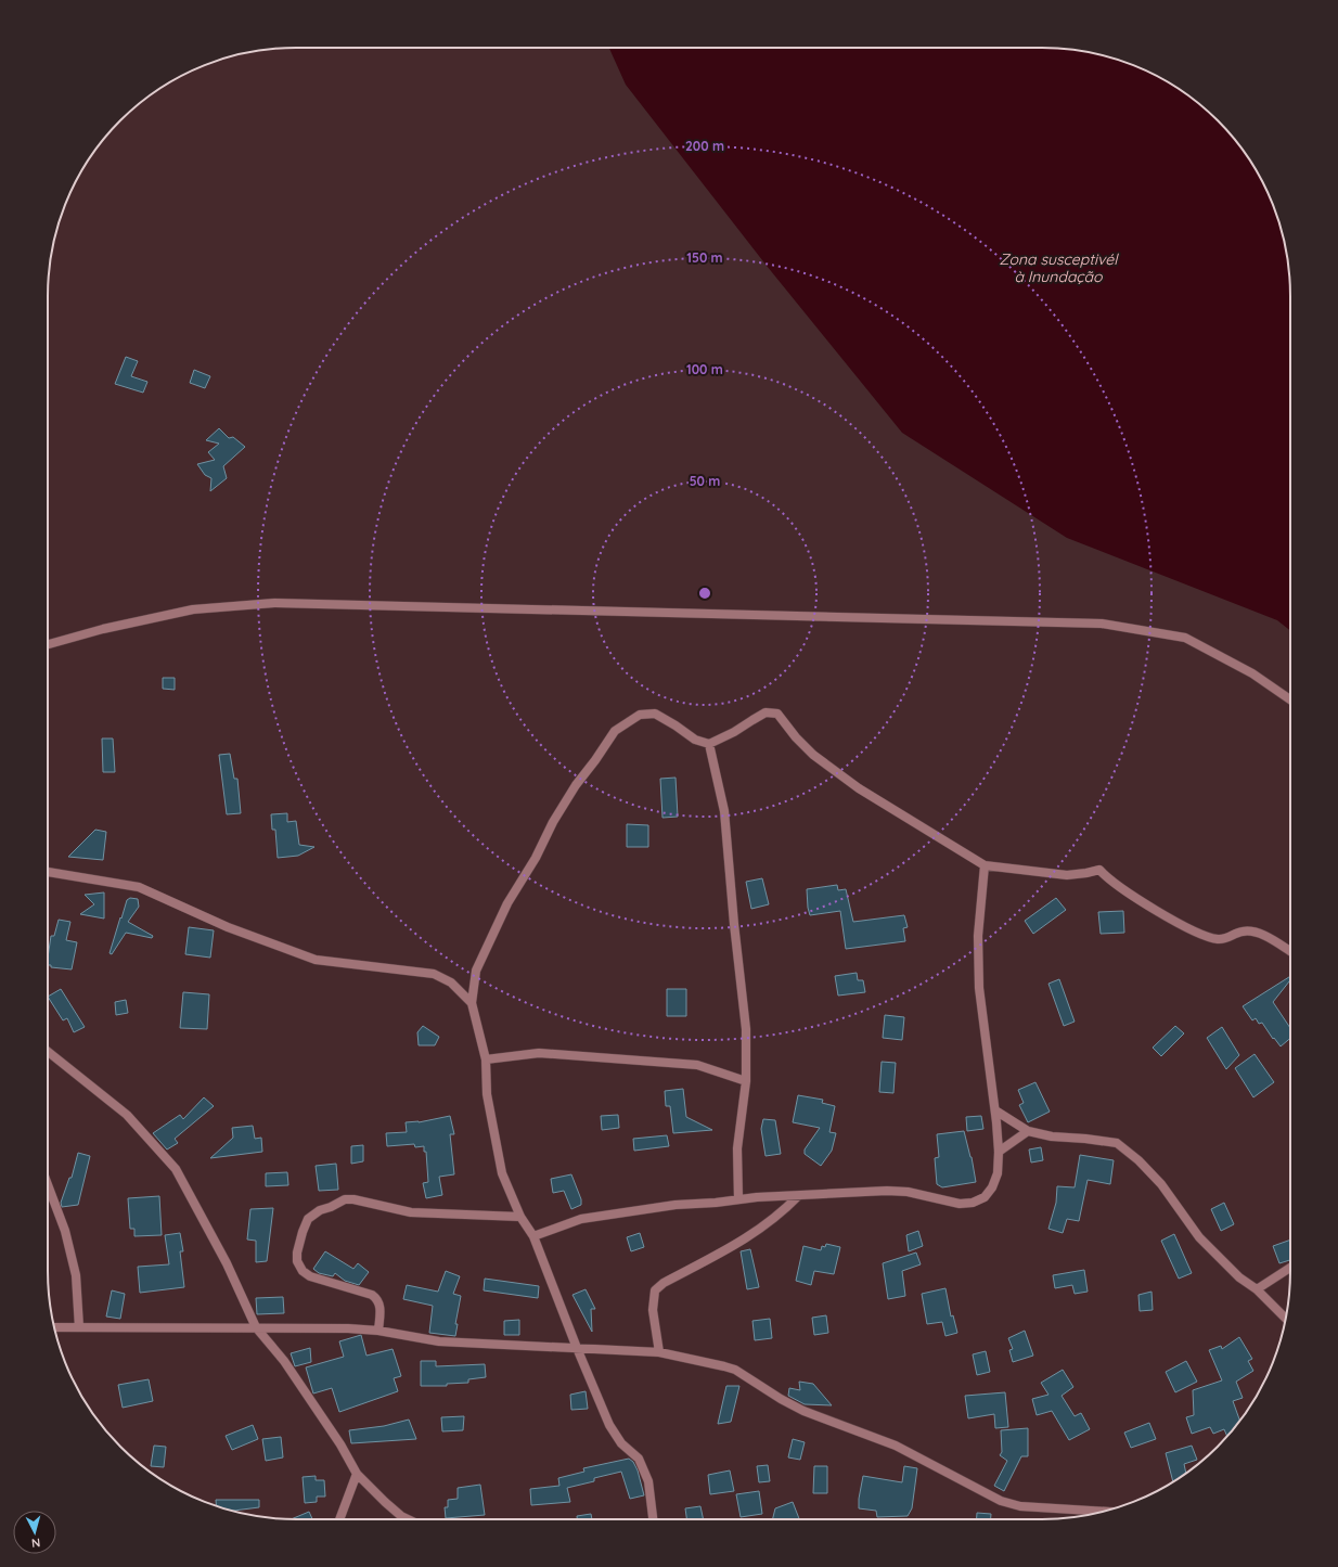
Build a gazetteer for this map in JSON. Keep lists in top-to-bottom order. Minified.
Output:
{"water":["Zona susceptivél à Inundação"],"north":"bottom","rings":["200 m","150 m","100 m","50 m"]}
